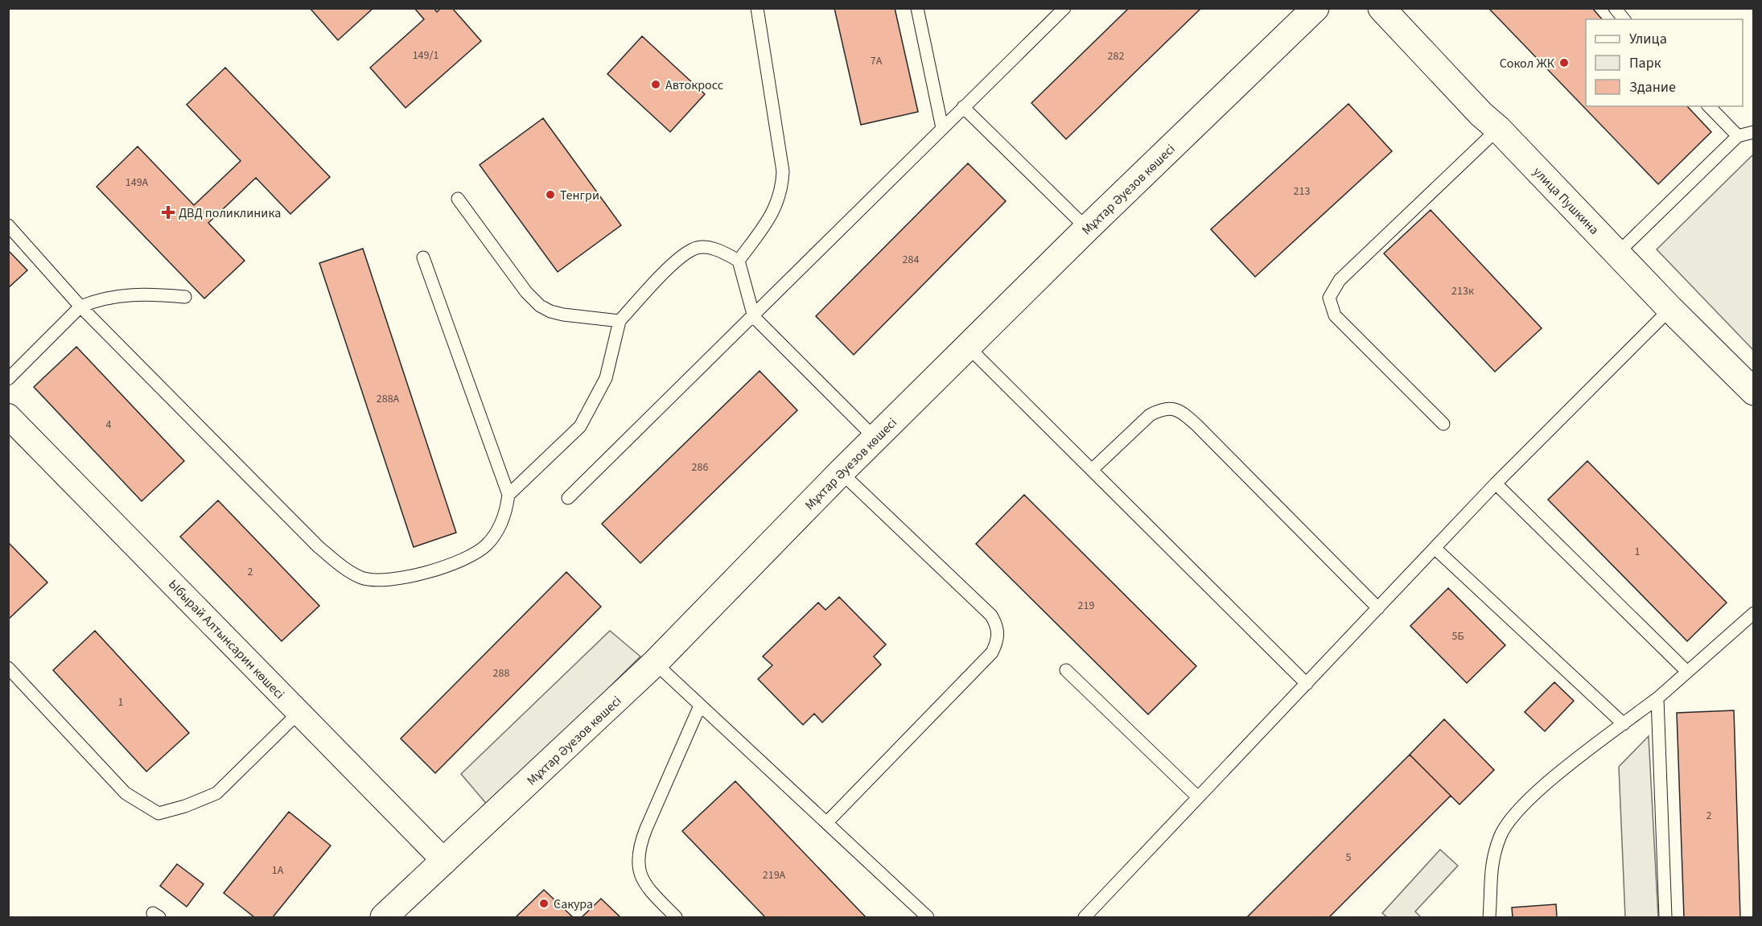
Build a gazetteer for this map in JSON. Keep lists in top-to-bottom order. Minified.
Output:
{"streets":{"street":["Мұхтар Әуезов көшесі","улица Пушкина","Ыбырай Алтынсарин көшесі"]},"crossings":[["Мұхтар Әуезов көшесі","Ыбырай Алтынсарин көшесі"]],"places":{"other":["Сокол ЖК","Автокросс","Тенгри","Сакура"],"health":["ДВД поликлиника"]},"house_numbers":["149/1","282","7А","149А","213","284","213к","288А","4","286","1","2","219","5Б","288","1","2","5","1А","219А"],"legend":["Улица","Парк","Здание"]}
